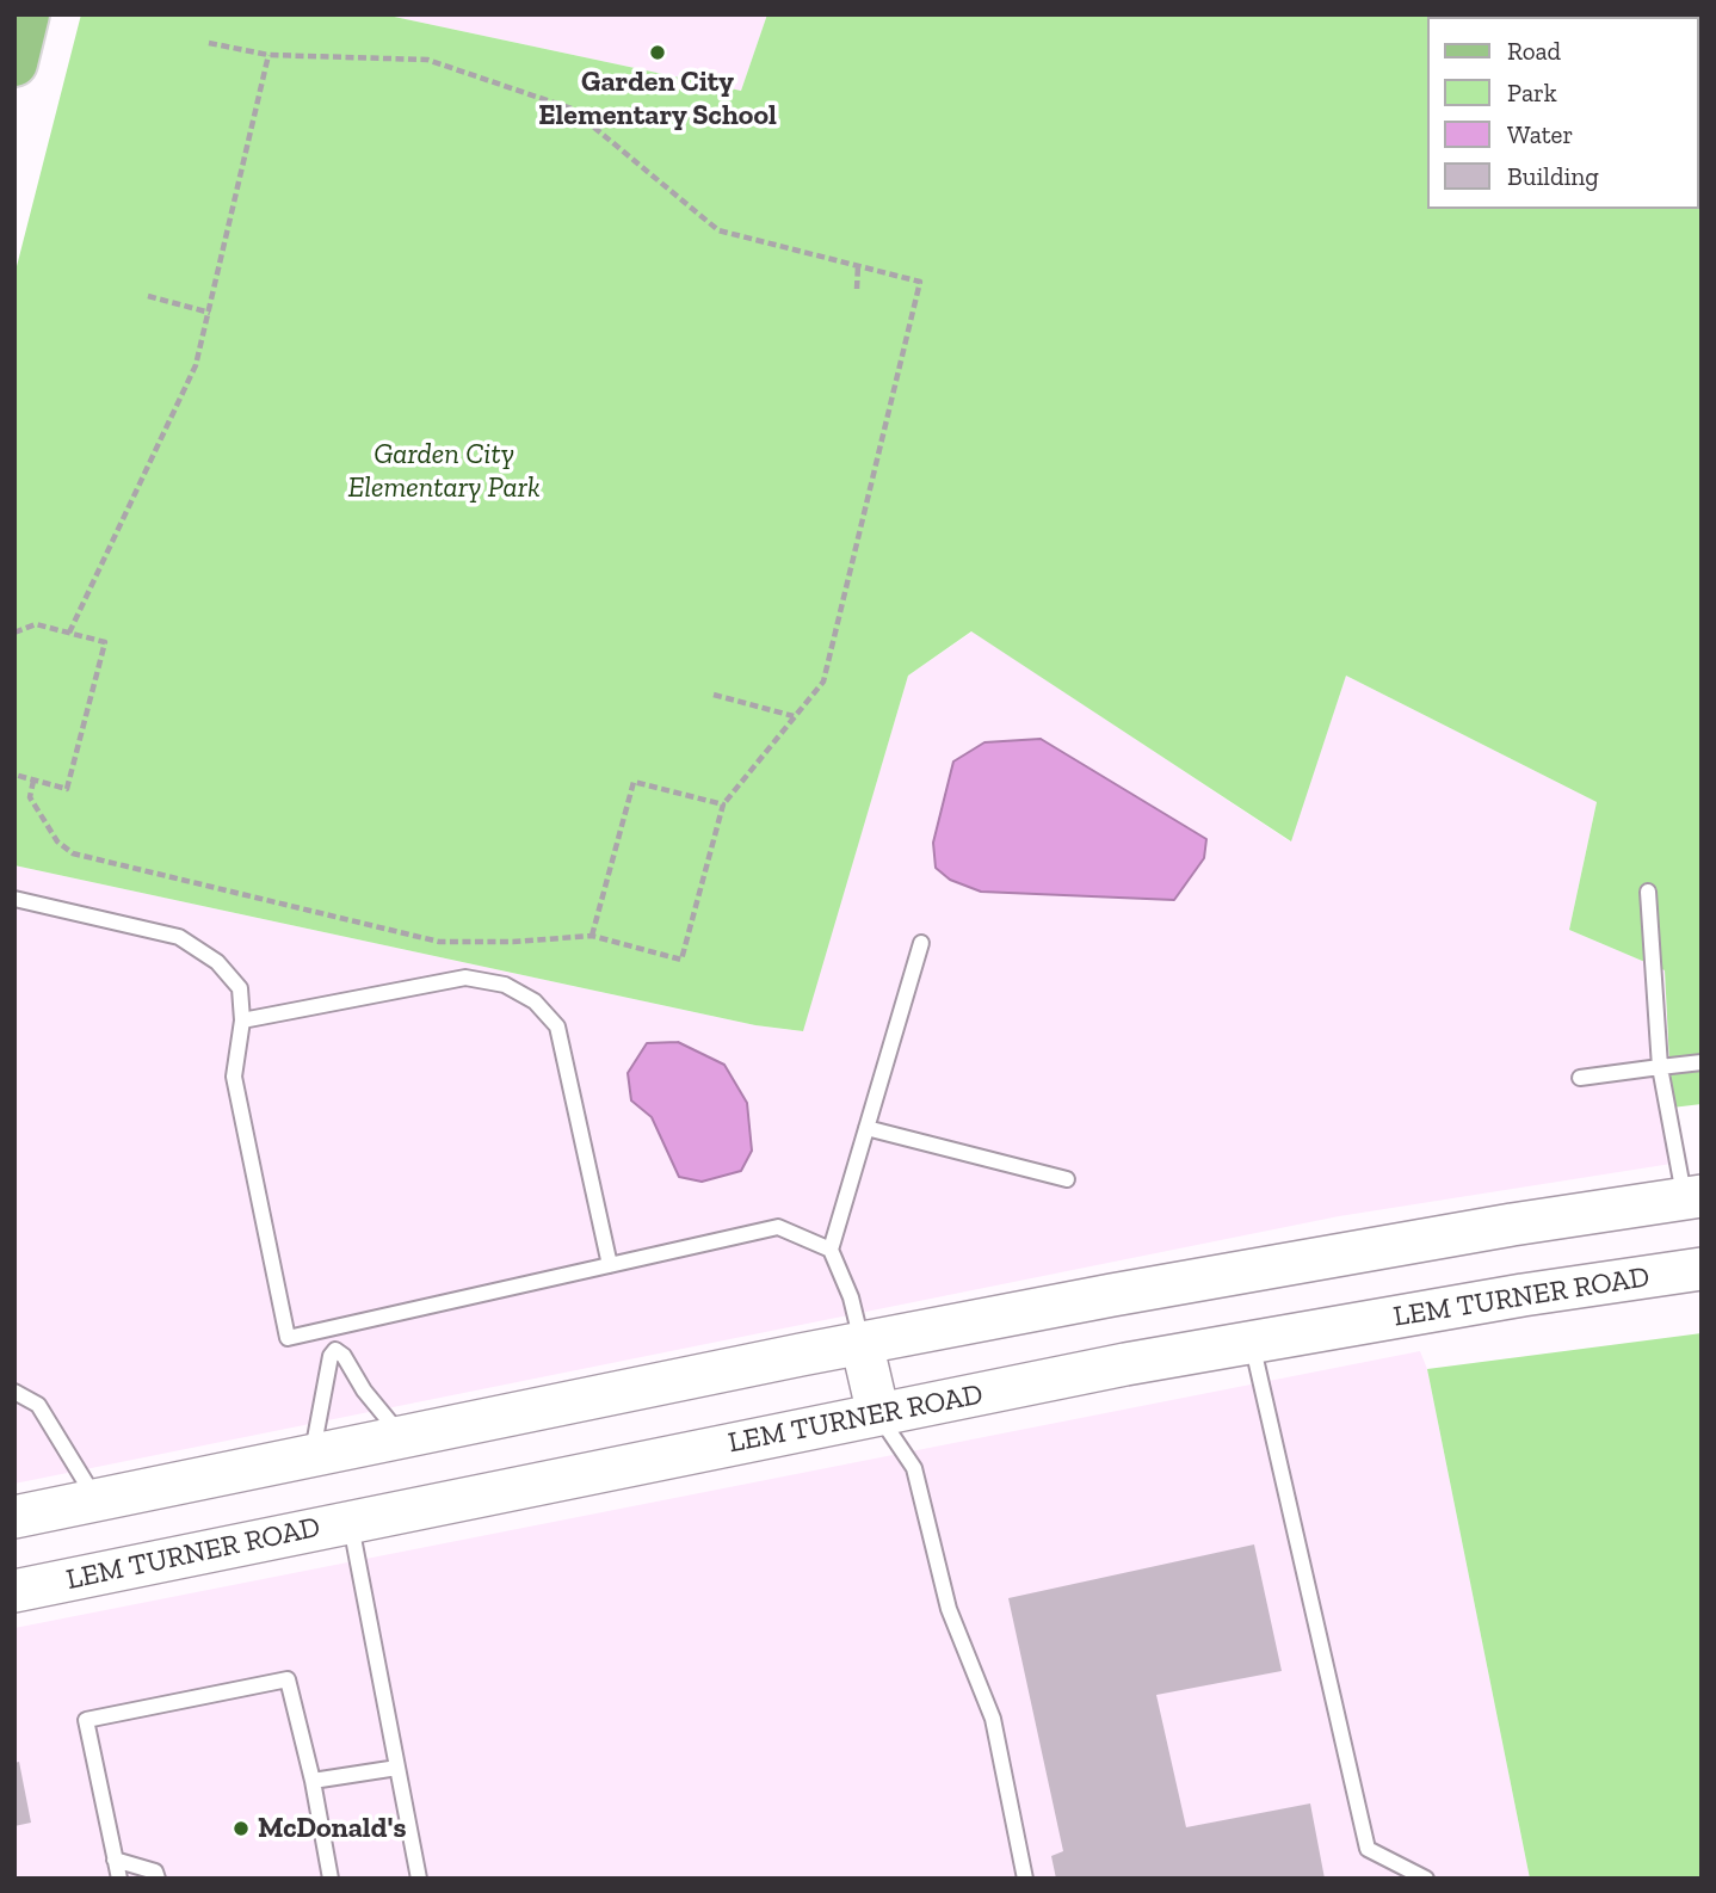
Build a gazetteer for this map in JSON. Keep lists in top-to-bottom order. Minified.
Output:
{"streets":{"main road":["LEM TURNER ROAD"]},"parks":["Garden City Elementary Park"],"places":["Garden City Elementary School","McDonald's"],"legend":["Road","Park","Water","Building"]}
